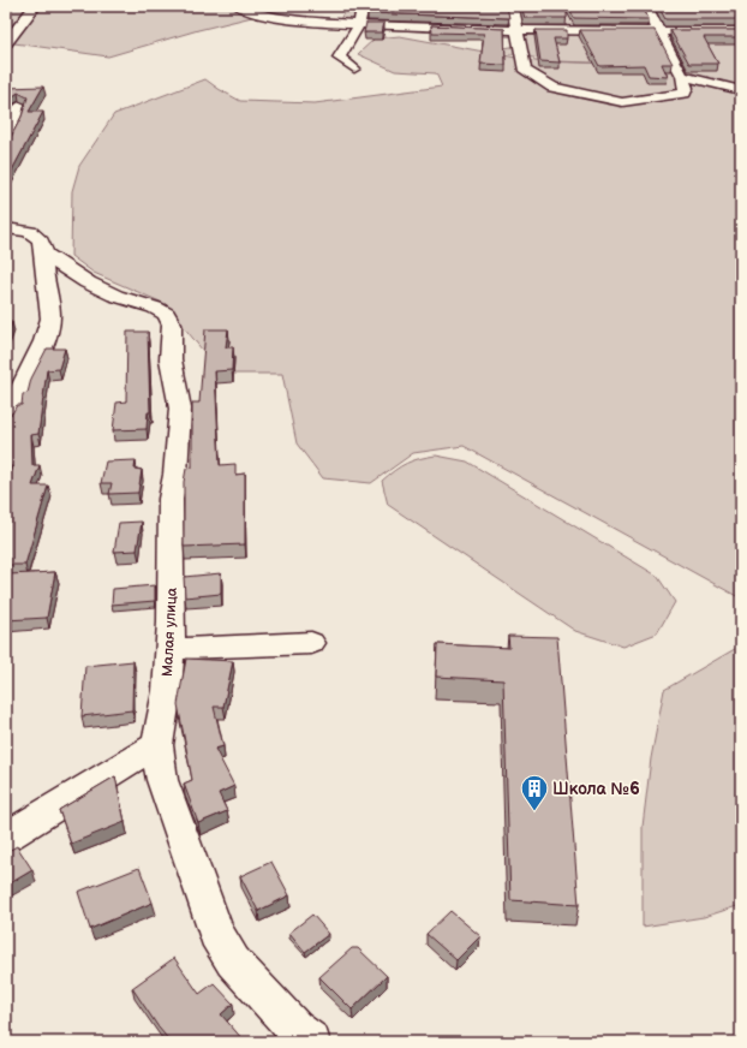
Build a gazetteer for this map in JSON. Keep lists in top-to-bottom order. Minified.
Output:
{"streets":{"street":["Малая улица"]},"places":{"building":["Школа №6"]}}
